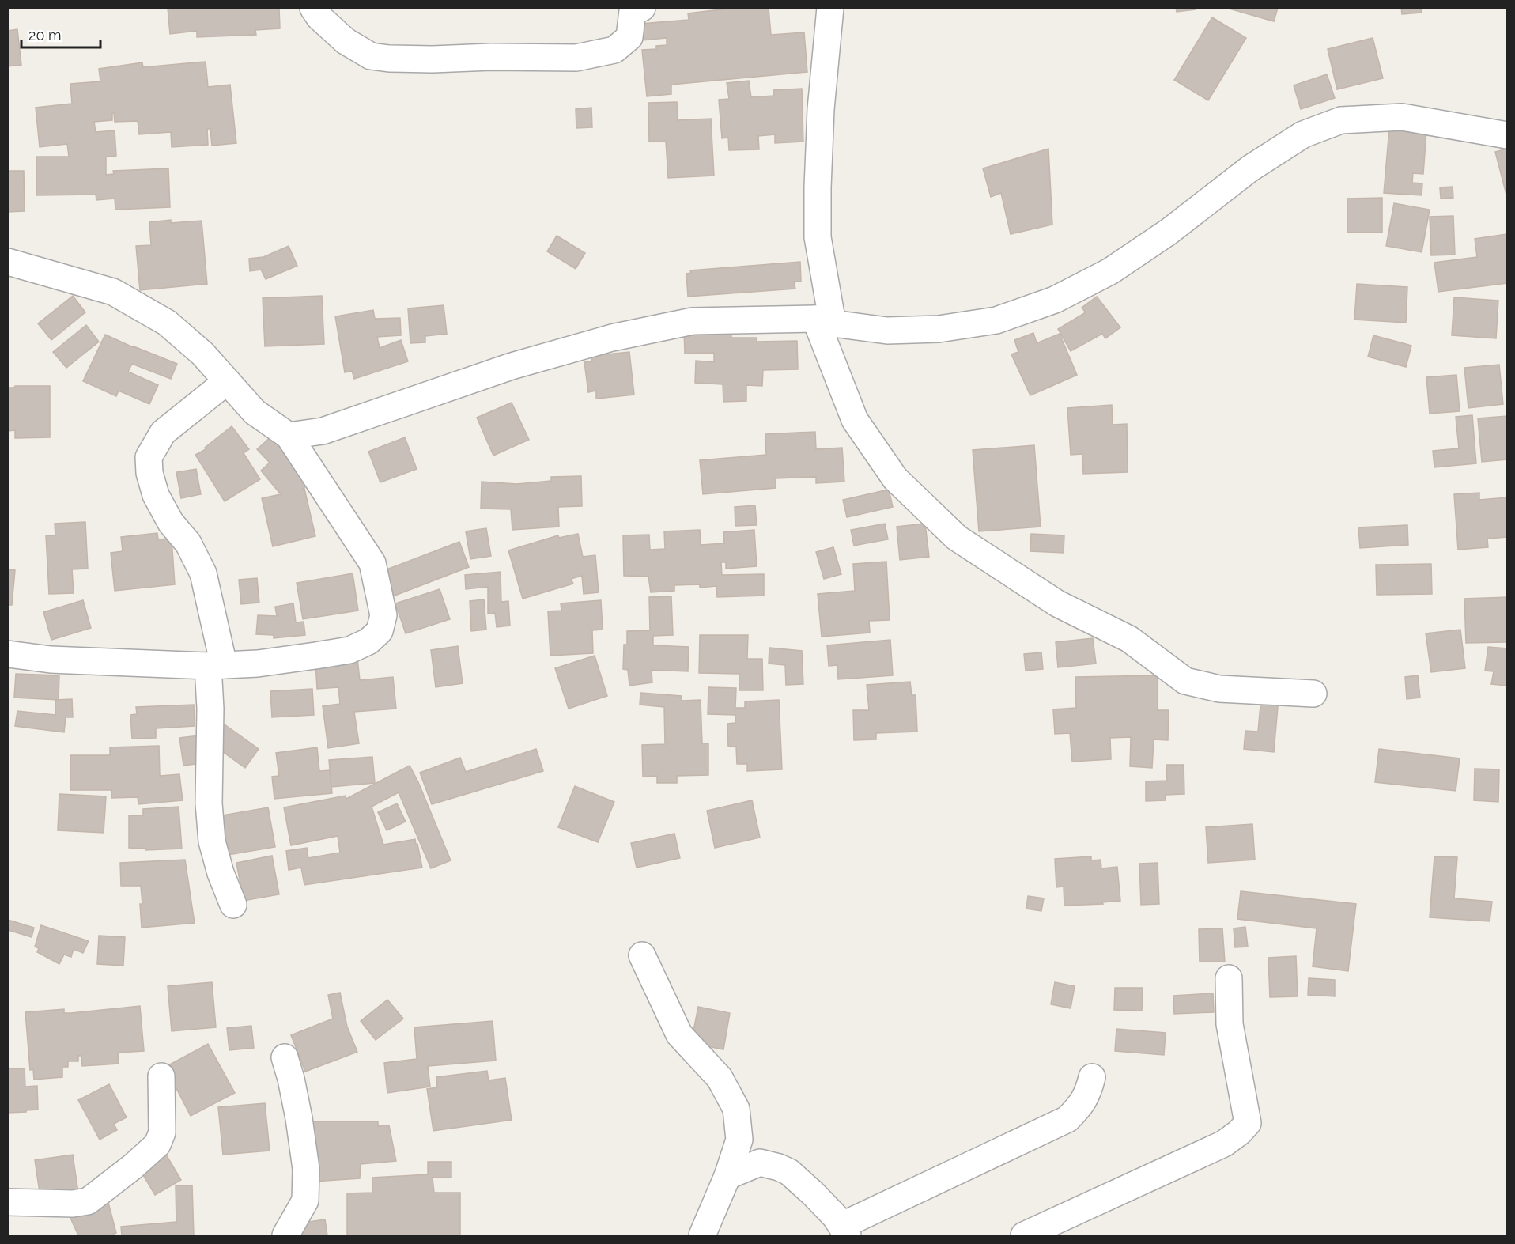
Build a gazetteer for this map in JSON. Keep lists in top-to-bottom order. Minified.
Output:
{"scale_bar":"20 m"}
